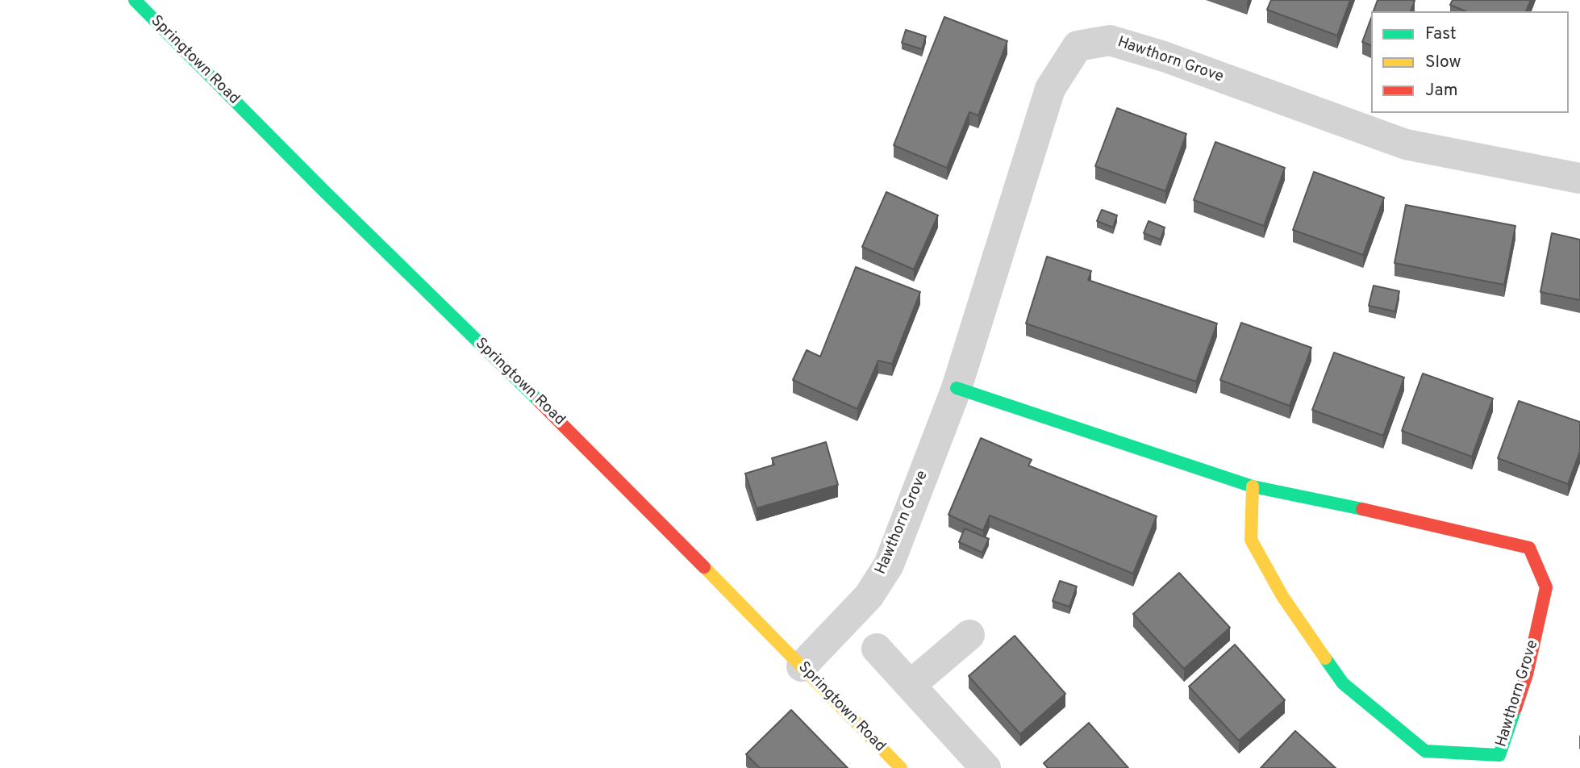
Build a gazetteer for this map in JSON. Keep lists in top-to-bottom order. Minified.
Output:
{"streets":{"street":["Springtown Road","Hawthorn Grove"]},"crossings":[["Springtown Road","Hawthorn Grove"]],"legend":["Fast","Slow","Jam"]}
